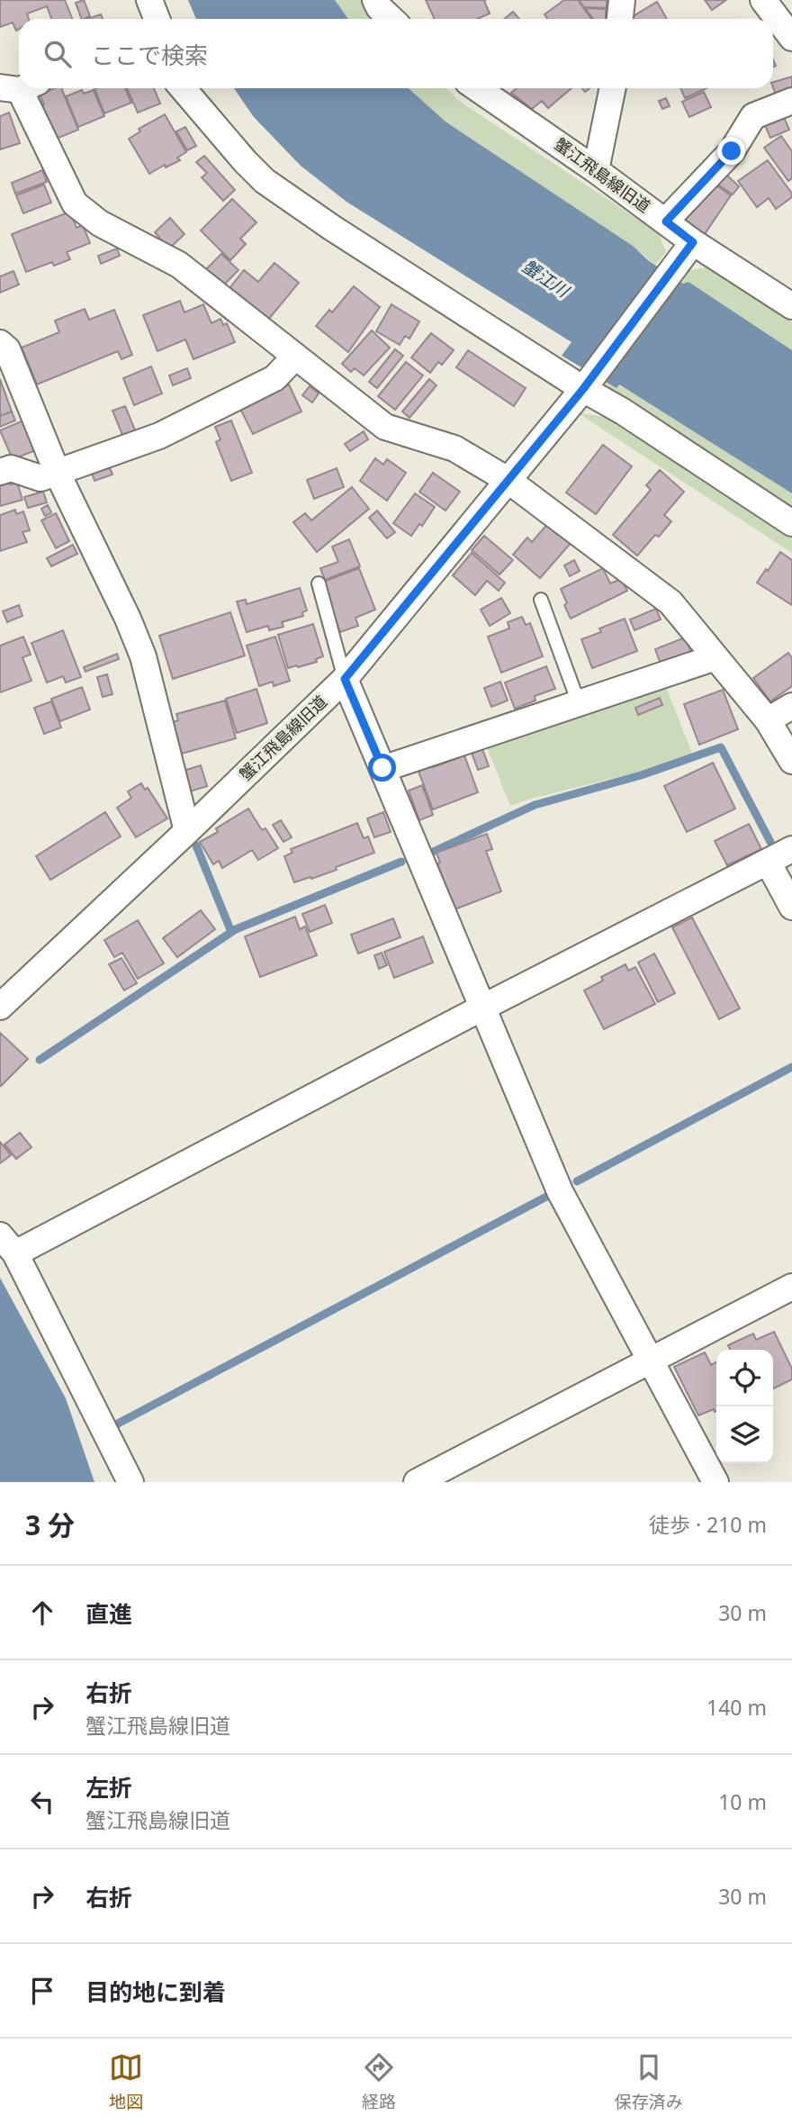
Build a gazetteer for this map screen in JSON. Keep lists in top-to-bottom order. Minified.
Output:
{"streets":{"street":["蟹江飛島線旧道"]},"water":["蟹江川"],"page":{"search":"ここで検索","heading":["3 分","徒歩 · 210 m"],"list":[["直進","30 m"],["右折","蟹江飛島線旧道","140 m"],["左折","蟹江飛島線旧道","10 m"],["右折","30 m"],"目的地に到着"],"nav":["地図","経路","保存済み"]}}
